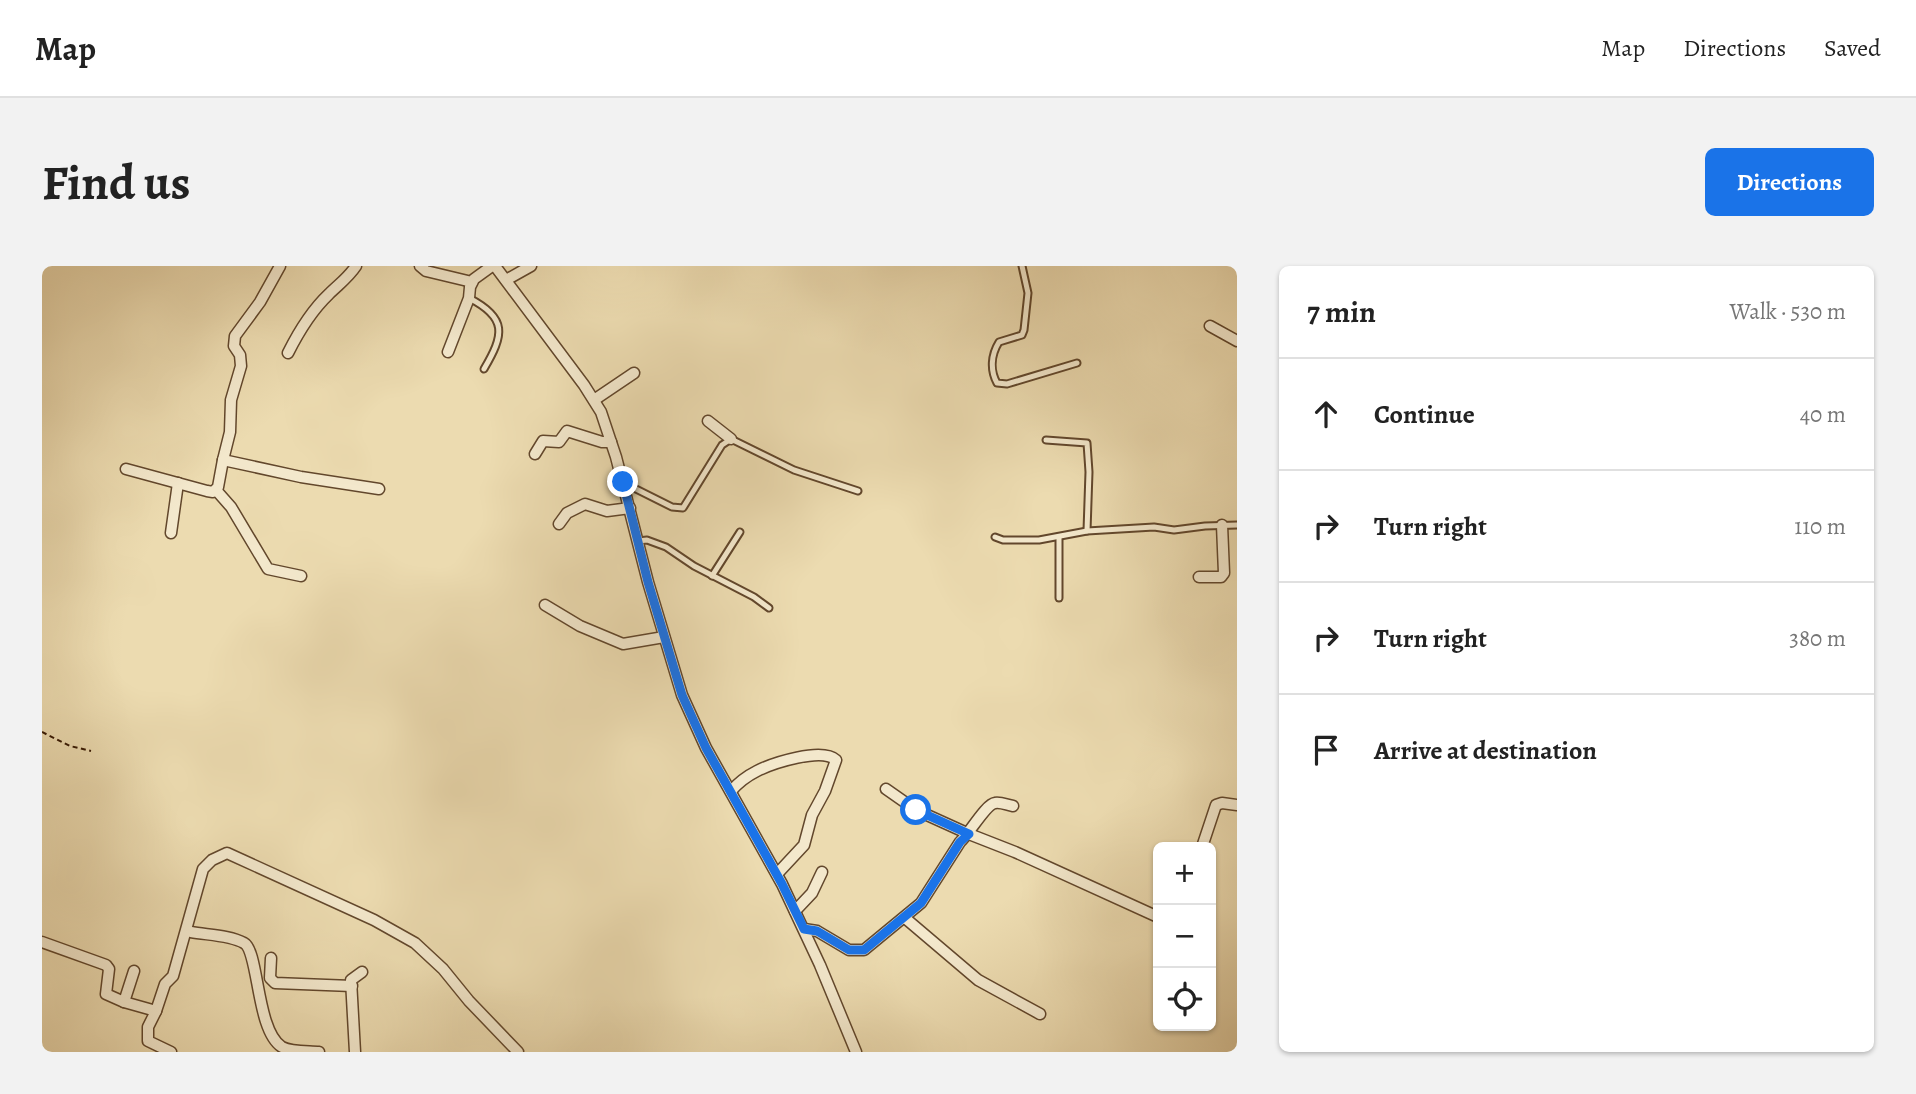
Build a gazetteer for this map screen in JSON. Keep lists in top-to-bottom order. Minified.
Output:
{"page":{"header":"Map","nav":["Map","Directions","Saved"],"buttons":"Directions","title":"Find us","heading":["7 min","Walk · 530 m"],"list":[["Continue","40 m"],["Turn right","110 m"],["Turn right","380 m"],"Arrive at destination"],"map_buttons":["+","−"]}}
